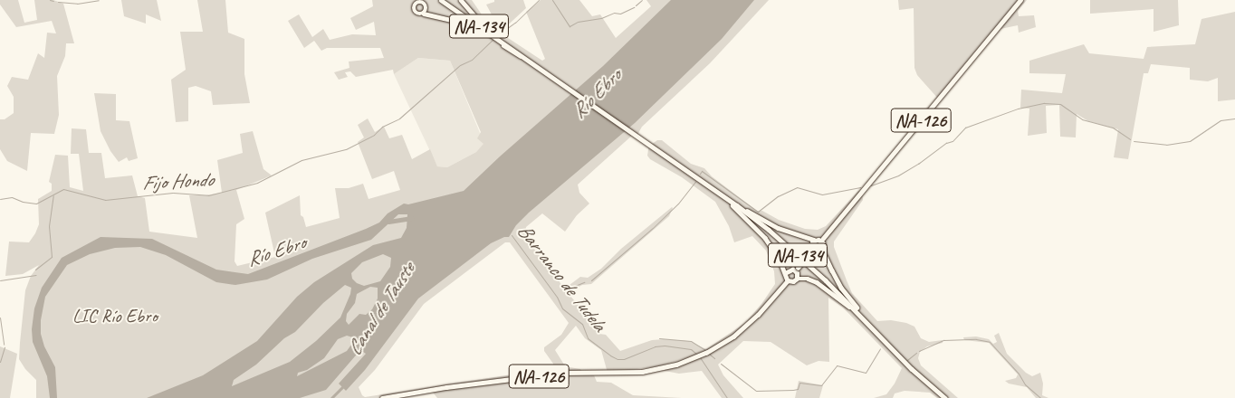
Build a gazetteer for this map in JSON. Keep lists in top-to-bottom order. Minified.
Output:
{"streets":{"main road":["NA-134","NA-126"]},"water":["Río Ebro","Fijo Hondo","Barranco de Tudela","Canal de Tauste"],"parks":["LIC Río Ebro"]}
